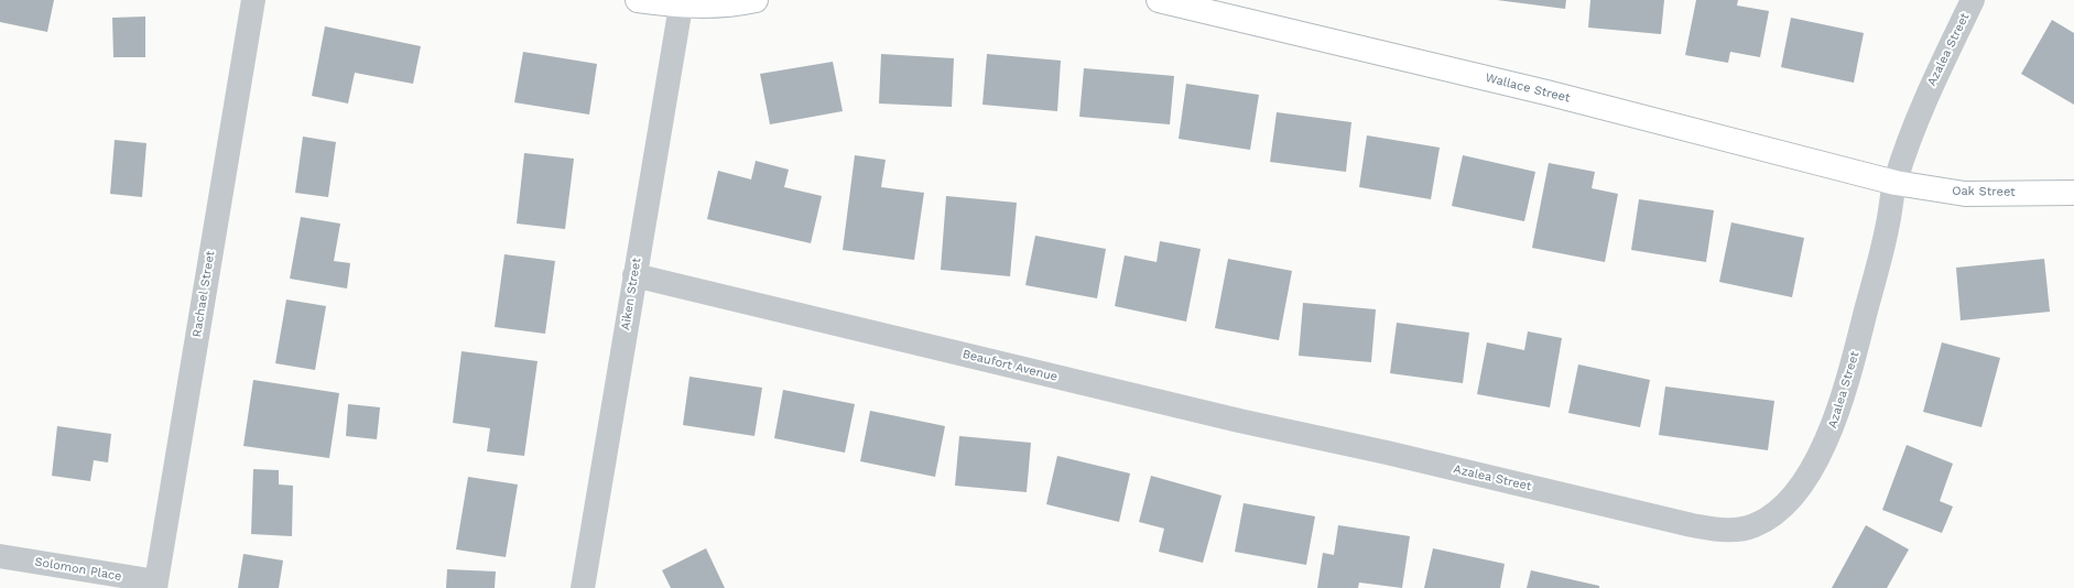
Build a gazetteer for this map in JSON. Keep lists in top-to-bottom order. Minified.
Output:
{"streets":{"street":["Azalea Street","Wallace Street","Oak Street","Rachael Street","Aiken Street","Beaufort Avenue","Solomon Place"]},"crossings":[["Azalea Street","Wallace Street"],["Azalea Street","Oak Street"],["Azalea Street","Beaufort Avenue"],["Wallace Street","Oak Street"],["Rachael Street","Solomon Place"],["Aiken Street","Beaufort Avenue"]]}
